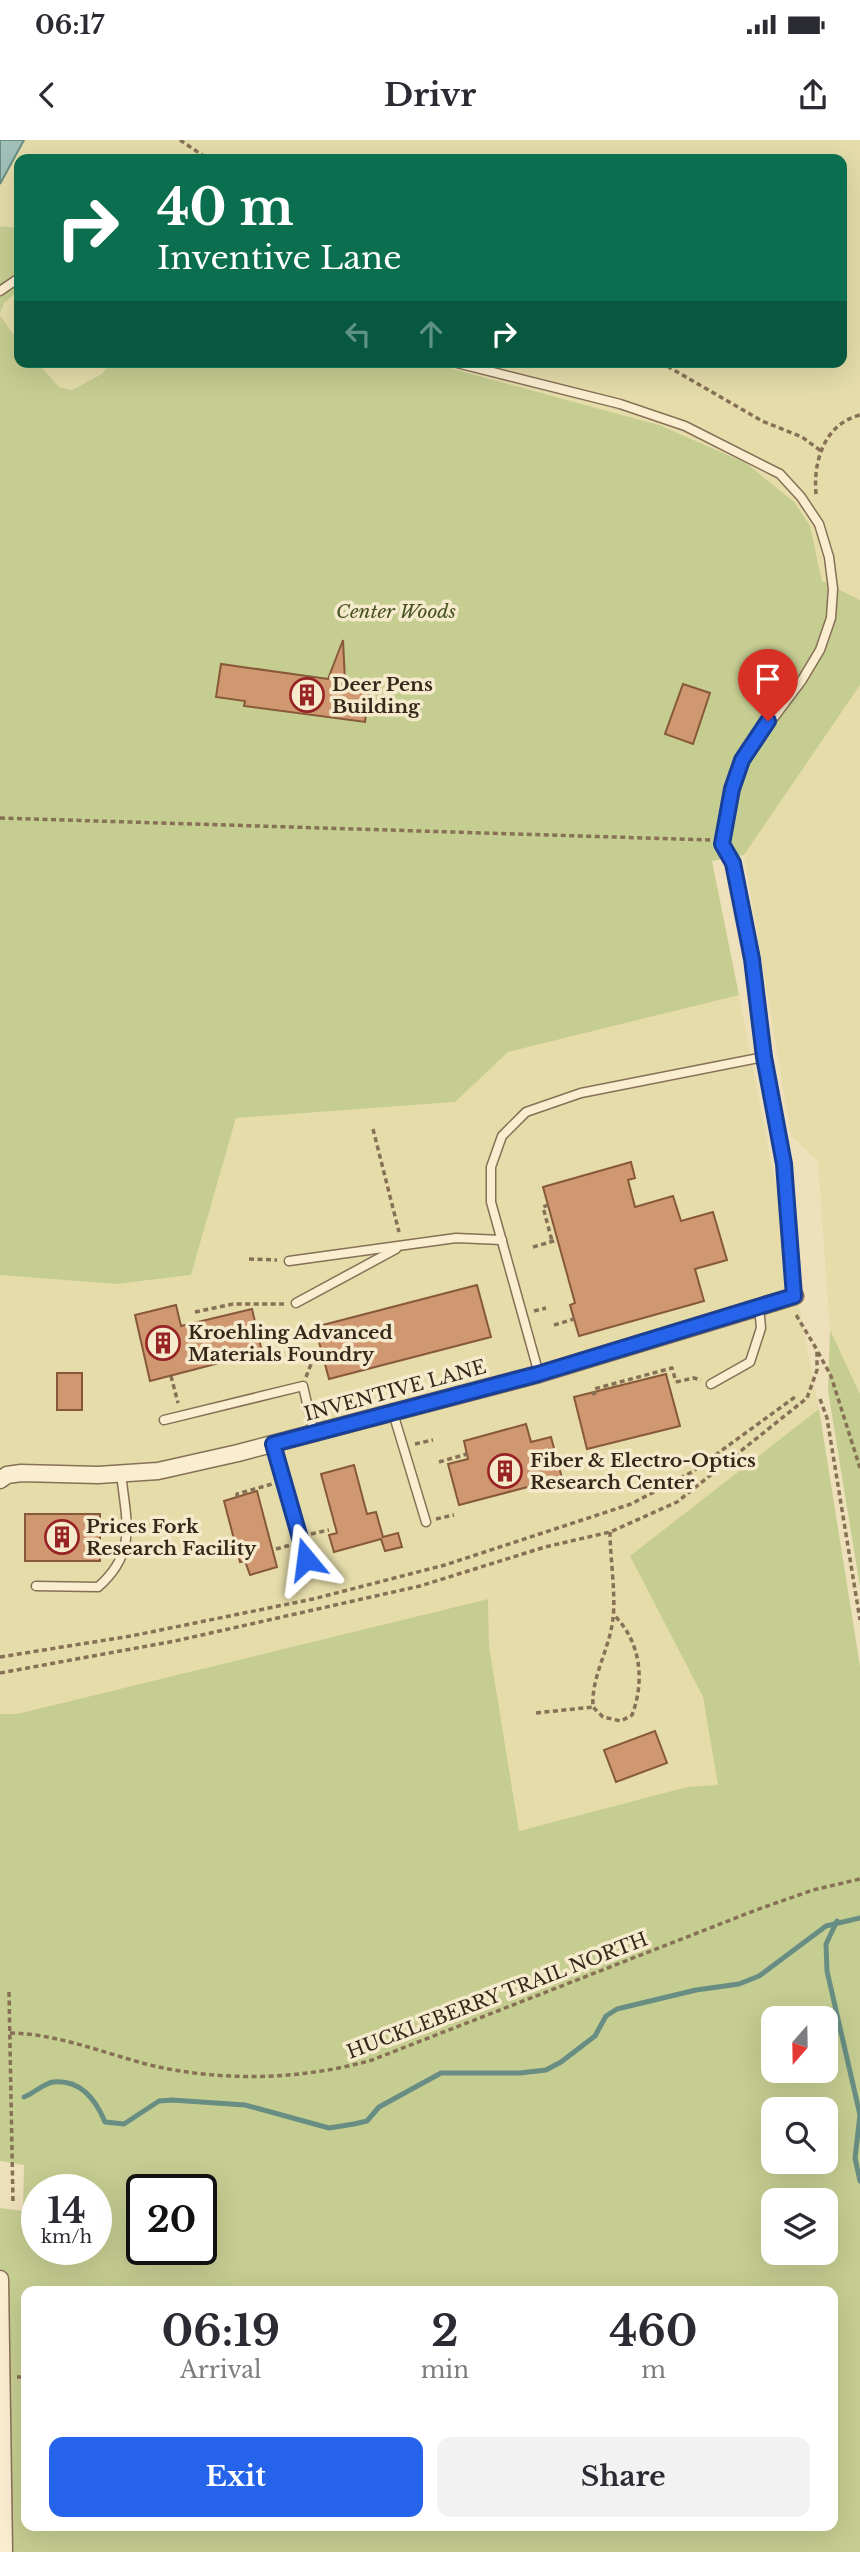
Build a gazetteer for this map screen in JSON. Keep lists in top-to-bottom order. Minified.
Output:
{"streets":{"street":["INVENTIVE LANE"],"path":["HUCKLEBERRY TRAIL NORTH"]},"parks":["Center Woods"],"places":{"building":["Deer Pens Building","Kroehling Advanced Materials Foundry","Fiber & Electro-Optics Research Center","Prices Fork Research Facility"]},"north":"bottom","page":{"status":"06:17","header":"Drivr","turn":["40 m","Inventive Lane"],"speed":"14 km/h","limit":"20","eta":["06:19","Arrival","2","min","460","m"],"buttons":["Exit","Share"]}}
